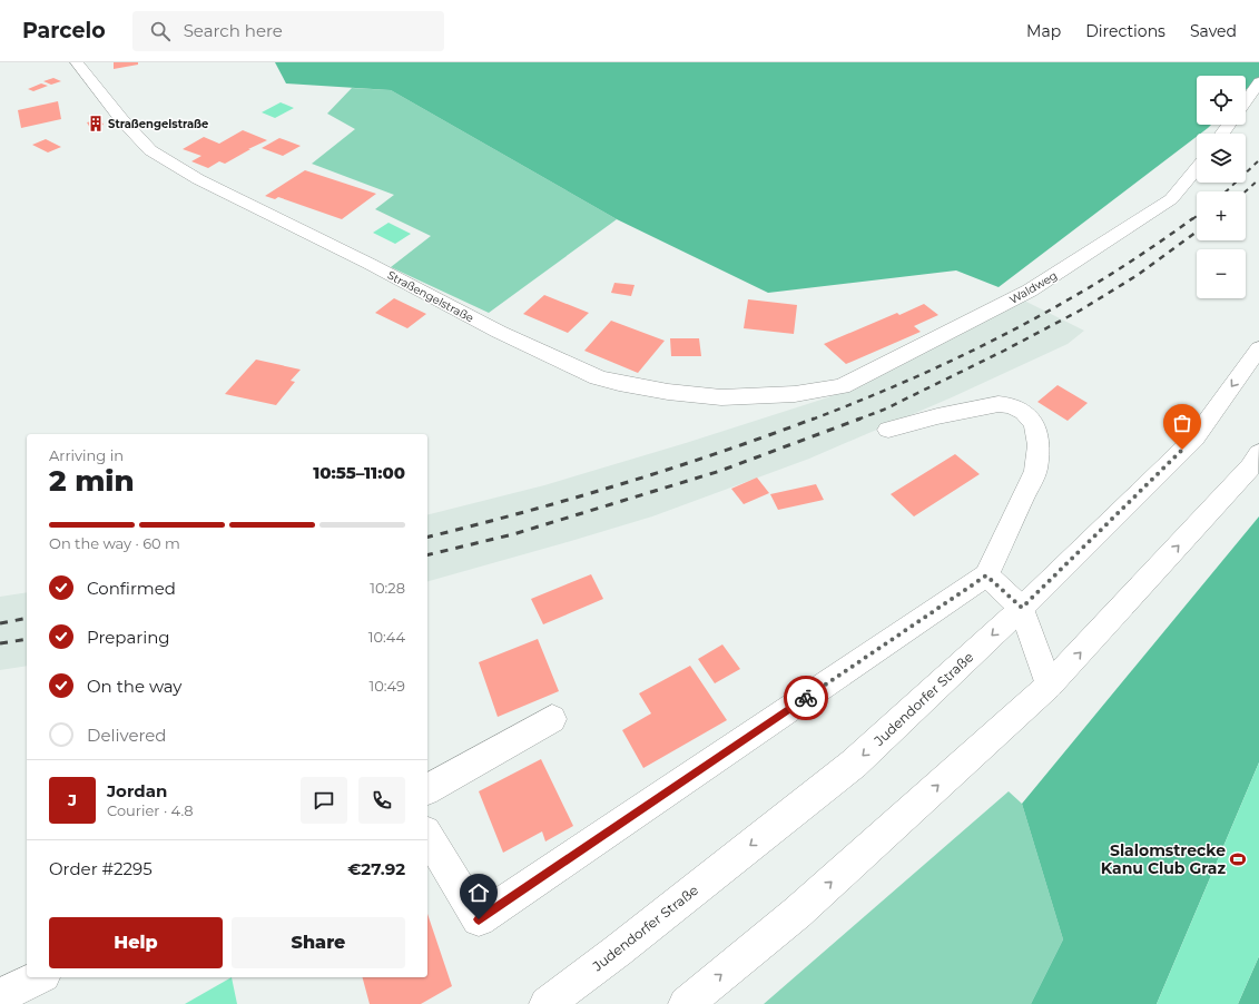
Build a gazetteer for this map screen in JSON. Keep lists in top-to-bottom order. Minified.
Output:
{"streets":{"street":["Waldweg","Straßengelstraße","Judendorfer Straße"]},"crossings":[["Waldweg","Straßengelstraße"]],"places":{"building":["Straßengelstraße"],"sports":["Slalomstrecke Kanu Club Graz"]},"page":{"header":"Parcelo","search":"Search here","nav":["Map","Directions","Saved"],"map_buttons":["+","−"],"heading":["2 min","Arriving in","10:55–11:00"],"panel":["Jordan","Courier · 4.8","Order #2295","€27.92"],"bar":"On the way · 60 m","list":[["Confirmed","10:28"],["Preparing","10:44"],["On the way","10:49"],"Delivered"],"round":"J","buttons":["Help","Share"]}}
